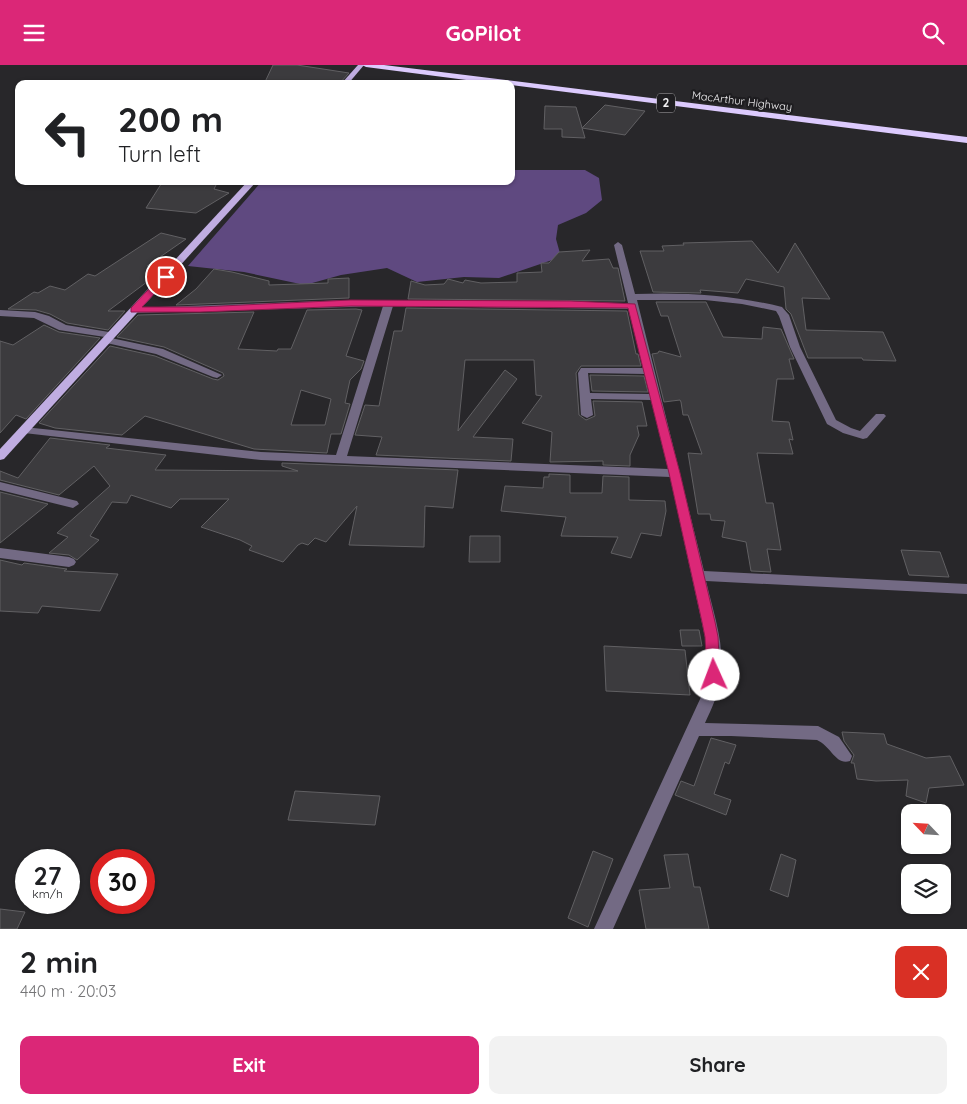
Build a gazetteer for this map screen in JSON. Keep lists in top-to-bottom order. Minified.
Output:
{"streets":{"highway":["MacArthur Highway","2"]},"north":"top left","page":{"header":"GoPilot","turn":["200 m","Turn left"],"speed":"27 km/h","limit":"30","heading":["2 min","440 m · 20:03"],"buttons":["Exit","Share"]}}
